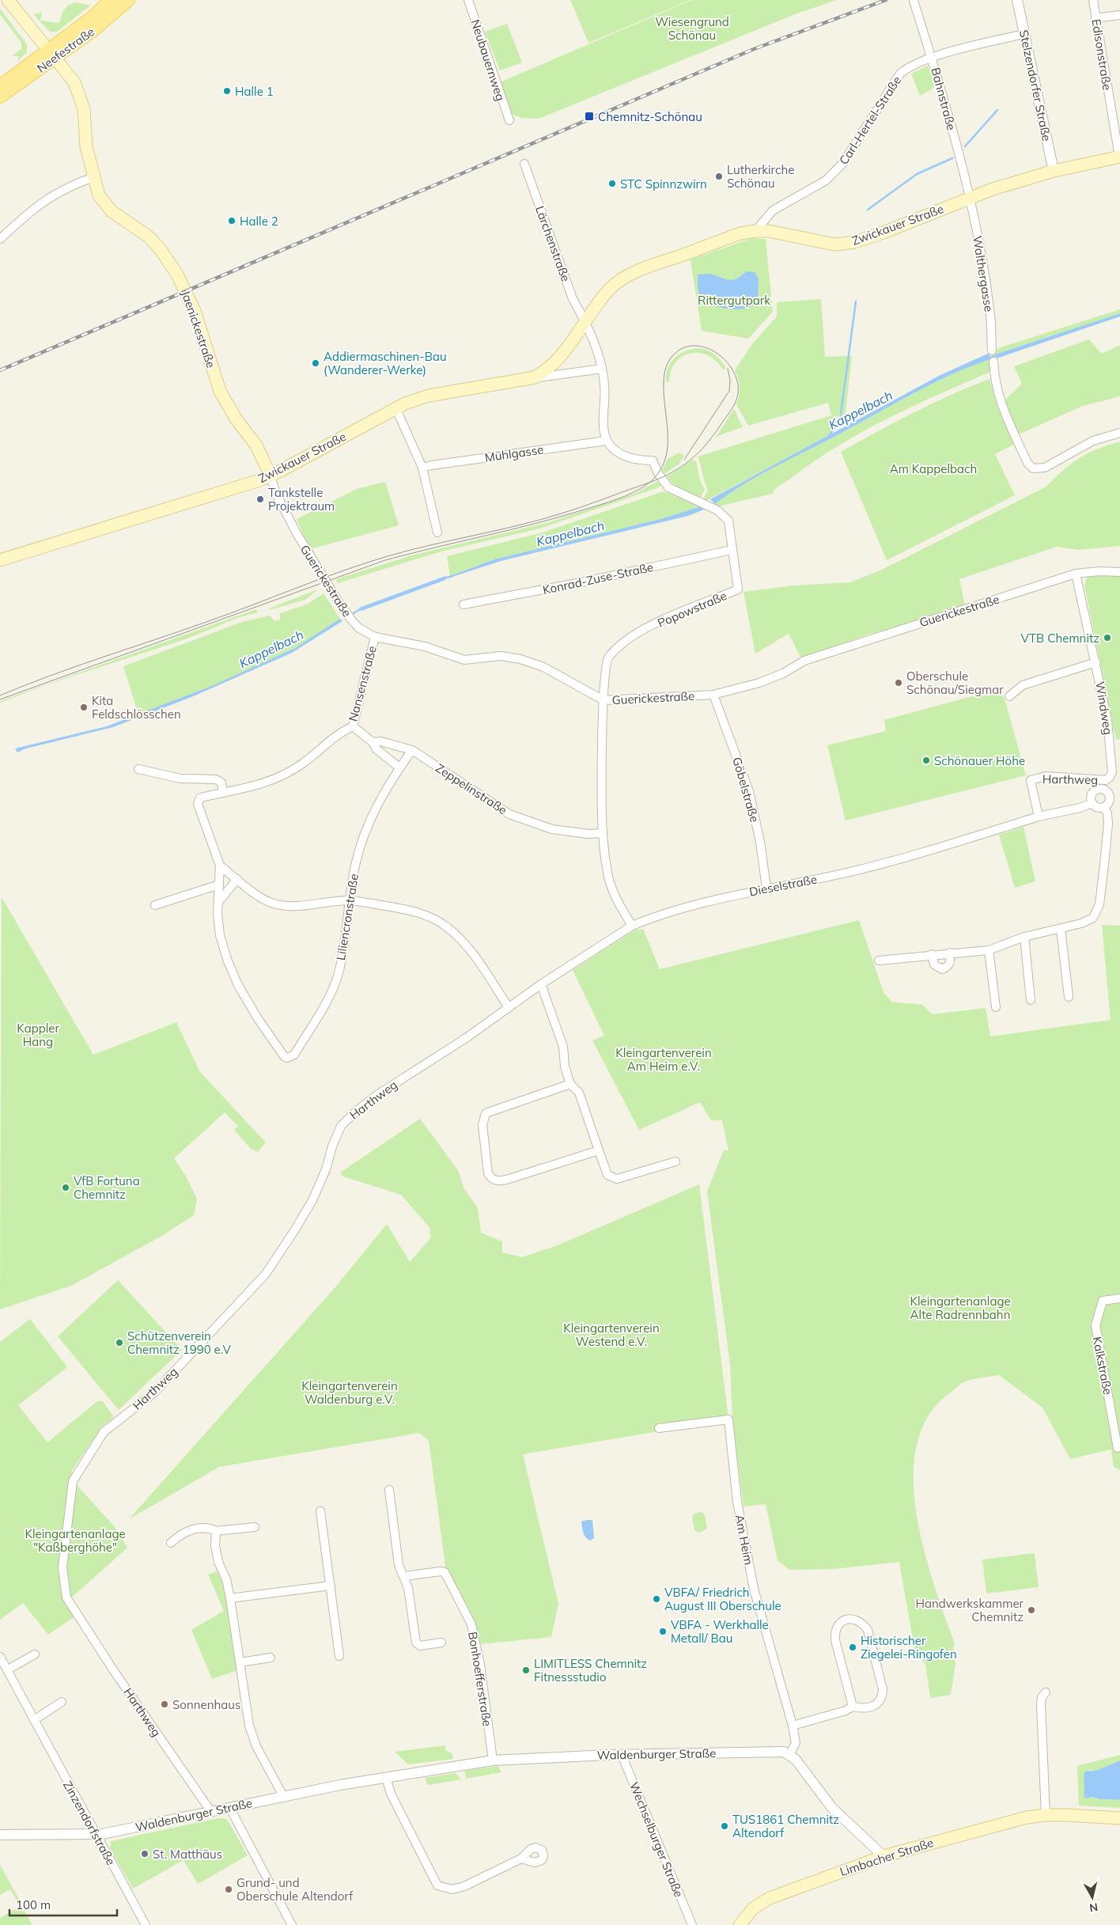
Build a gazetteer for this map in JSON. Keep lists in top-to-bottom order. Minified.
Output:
{"streets":{"main road":["Neefestraße","Zwickauer Straße","Jaenickestraße","Limbacher Straße"],"street":["Edisonstraße","Neubauernweg","Stelzendorfer Straße","Bahnstraße","Carl-Hertel-Straße","Lärchenstraße","Walthergasse","Mühlgasse","Konrad-Zuse-Straße","Guerickestraße","Popowstraße","Nansenstraße","Windweg","Harthweg","Zeppelinstraße","Göbelstraße","Dieselstraße","Liliencronstraße","Kalkstraße","Am Heim","Bonhoefferstraße","Waldenburger Straße","Zinzendorfstraße","Wechselburger Straße"]},"crossings":[["Neefestraße","Jaenickestraße"],["Edisonstraße","Zwickauer Straße"],["Stelzendorfer Straße","Carl-Hertel-Straße"],["Stelzendorfer Straße","Zwickauer Straße"],["Bahnstraße","Carl-Hertel-Straße"],["Bahnstraße","Zwickauer Straße"],["Bahnstraße","Walthergasse"],["Carl-Hertel-Straße","Zwickauer Straße"],["Zwickauer Straße","Lärchenstraße"],["Zwickauer Straße","Walthergasse"],["Zwickauer Straße","Jaenickestraße"],["Zwickauer Straße","Guerickestraße"],["Jaenickestraße","Guerickestraße"],["Mühlgasse","Popowstraße"],["Konrad-Zuse-Straße","Popowstraße"],["Guerickestraße","Popowstraße"],["Guerickestraße","Nansenstraße"],["Guerickestraße","Windweg"],["Guerickestraße","Göbelstraße"],["Popowstraße","Zeppelinstraße"],["Popowstraße","Dieselstraße"],["Windweg","Harthweg"],["Harthweg","Dieselstraße"],["Harthweg","Waldenburger Straße"],["Göbelstraße","Dieselstraße"],["Am Heim","Waldenburger Straße"],["Bonhoefferstraße","Waldenburger Straße"],["Waldenburger Straße","Zinzendorfstraße"],["Waldenburger Straße","Wechselburger Straße"]],"water":["Kappelbach"],"parks":["Wiesengrund Schönau","Rittergutpark","Am Kappelbach","Kappler Hang","Kleingartenverein Am Heim e.V.","Kleingartenanlage Alte Radrennbahn","Kleingartenverein Westend e.V.","Kleingartenverein Waldenburg e.V.","Kleingartenanlage \"Kaßberghöhe\""],"places":{"other":["Halle 1","Lutherkirche Schönau","STC Spinnzwirn","Halle 2","Addiermaschinen-Bau (Wanderer-Werke)","Tankstelle Projektraum","VTB Chemnitz","Oberschule Schönau/Siegmar","Kita Feldschlösschen","Schönauer Höhe","VfB Fortuna Chemnitz","Schützenverein Chemnitz 1990 e.V","VBFA/ Friedrich August III Oberschule","Handwerkskammer Chemnitz","VBFA - Werkhalle Metall/ Bau","Historischer Ziegelei-Ringofen","LIMITLESS Chemnitz Fitnessstudio","Sonnenhaus","TUS1861 Chemnitz Altendorf","St. Matthäus","Grund- und Oberschule Altendorf"],"transit":["Chemnitz-Schönau"]},"scale_bar":"100 m","north":"bottom"}
